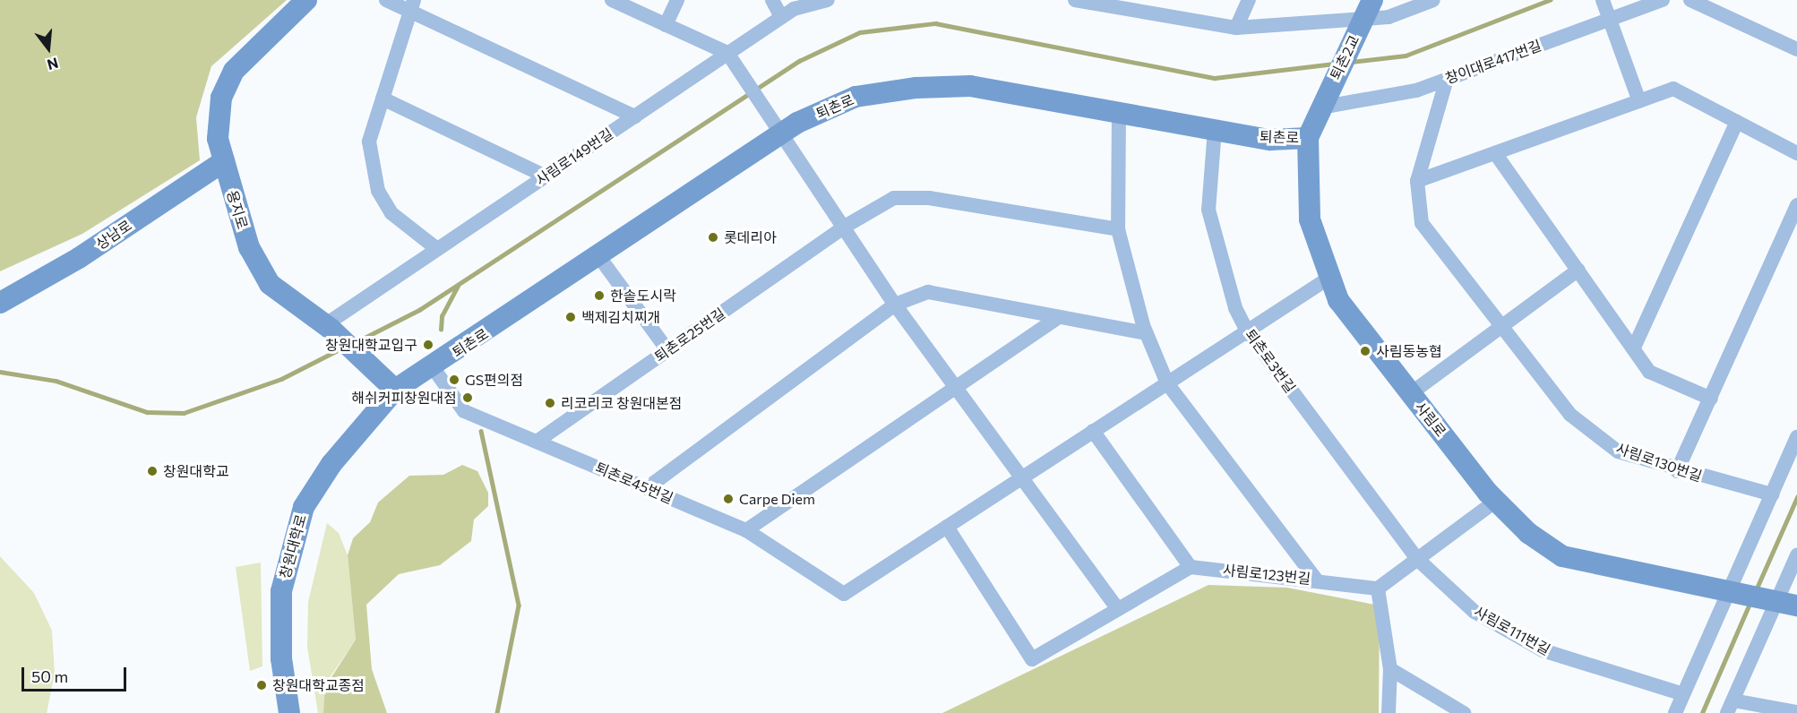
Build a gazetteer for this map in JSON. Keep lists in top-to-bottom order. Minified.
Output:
{"streets":{"street":["퇴촌2교","창이대로417번길","퇴촌로","사림로149번길","용지로","상남로","퇴촌로25번길","퇴촌로3번길","사림로","사림로130번길","퇴촌로45번길","창원대학로","사림로123번길","사림로111번길"]},"crossings":[["퇴촌2교","창이대로417번길"],["퇴촌2교","사림로"],["창이대로417번길","사림로"],["창이대로417번길","사림로130번길"],["퇴촌로","퇴촌로3번길"],["퇴촌로","사림로"],["퇴촌로","퇴촌로45번길"],["퇴촌로","창원대학로"],["사림로149번길","용지로"],["용지로","상남로"],["용지로","창원대학로"],["퇴촌로25번길","퇴촌로45번길"],["퇴촌로3번길","사림로111번길"],["퇴촌로45번길","창원대학로"]],"places":["롯데리아","한솥도시락","백제김치찌개","창원대학교입구","사림동농협","GS편의점","해쉬커피창원대점","리코리코 창원대본점","창원대학교","Carpe Diem","창원대학교종점"],"scale_bar":"50 m","north":"bottom"}
